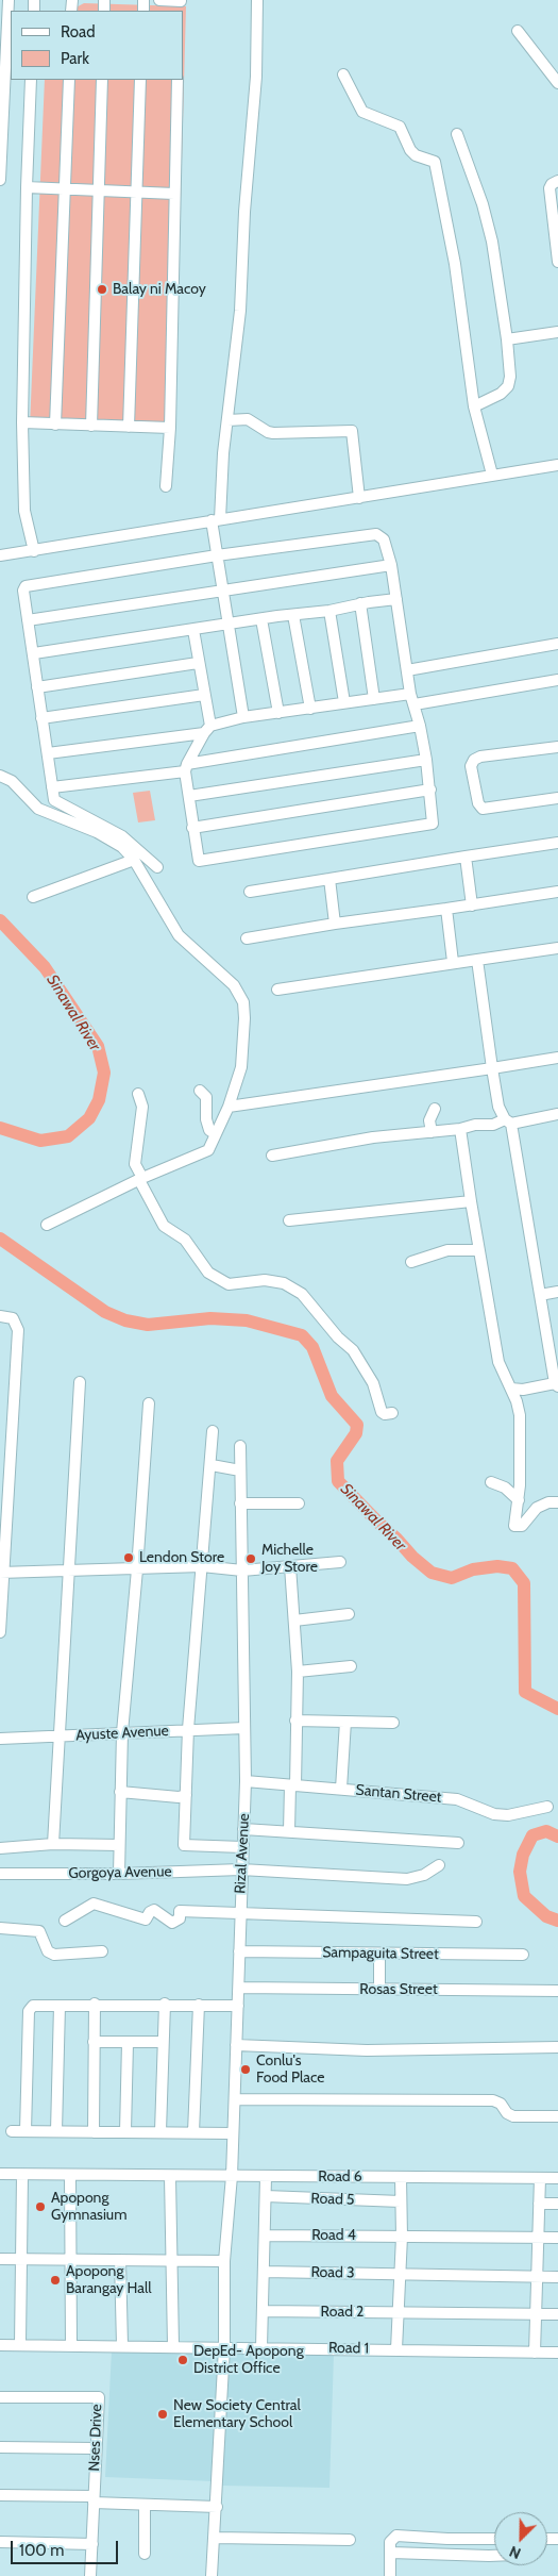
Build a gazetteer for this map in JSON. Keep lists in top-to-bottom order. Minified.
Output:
{"streets":{"street":["Ayuste Avenue","Santan Street","Rizal Avenue","Gorgoya Avenue","Sampaguita Street","Rosas Street","Road 6","Road 5","Road 4","Road 3","Road 2","Road 1","Nses Drive"]},"crossings":[["Ayuste Avenue","Rizal Avenue"],["Santan Street","Rizal Avenue"],["Rizal Avenue","Gorgoya Avenue"],["Rizal Avenue","Sampaguita Street"],["Rizal Avenue","Rosas Street"],["Rizal Avenue","Road 6"],["Rizal Avenue","Road 1"]],"water":["Sinawal River"],"places":["Balay ni Macoy","Lendon Store","Michelle Joy Store","Conlu's Food Place","Apopong Gymnasium","Apopong Barangay Hall","DepEd- Apopong District Office","New Society Central Elementary School"],"legend":["Road","Park"],"scale_bar":"100 m","north":"bottom left"}
